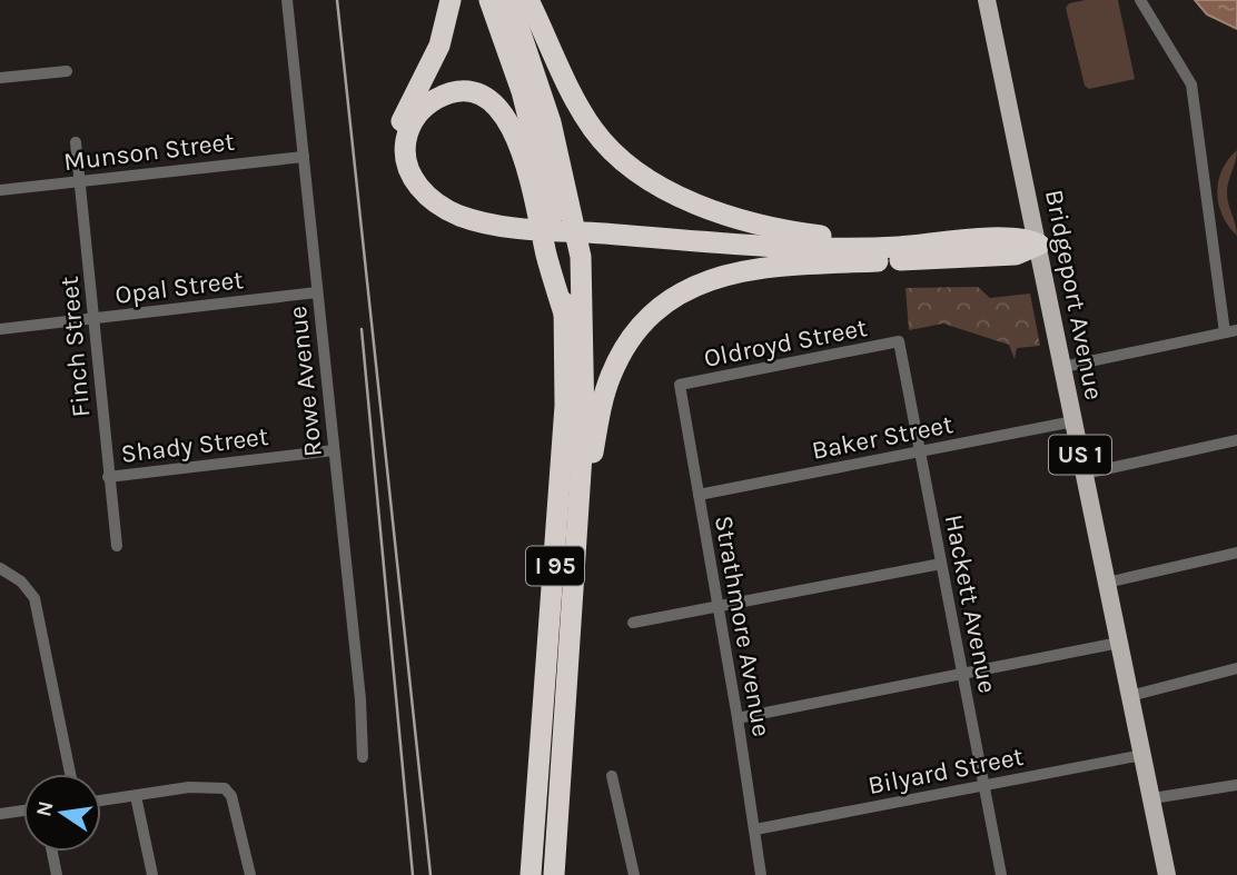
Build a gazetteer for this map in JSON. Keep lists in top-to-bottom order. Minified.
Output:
{"streets":{"highway":["I 95"],"main road":["Bridgeport Avenue","US 1"],"street":["Munson Street","Opal Street","Oldroyd Street","Finch Street","Rowe Avenue","Baker Street","Shady Street","Hackett Avenue","Strathmore Avenue","Bilyard Street"]},"crossings":[["Munson Street","Finch Street"],["Munson Street","Rowe Avenue"],["Opal Street","Finch Street"],["Opal Street","Rowe Avenue"],["Bridgeport Avenue","Baker Street"],["Bridgeport Avenue","Bilyard Street"],["Oldroyd Street","Hackett Avenue"],["Oldroyd Street","Strathmore Avenue"],["Finch Street","Shady Street"],["Rowe Avenue","Shady Street"],["Baker Street","Hackett Avenue"],["Baker Street","Strathmore Avenue"],["Hackett Avenue","Bilyard Street"],["Strathmore Avenue","Bilyard Street"]],"north":"left"}
